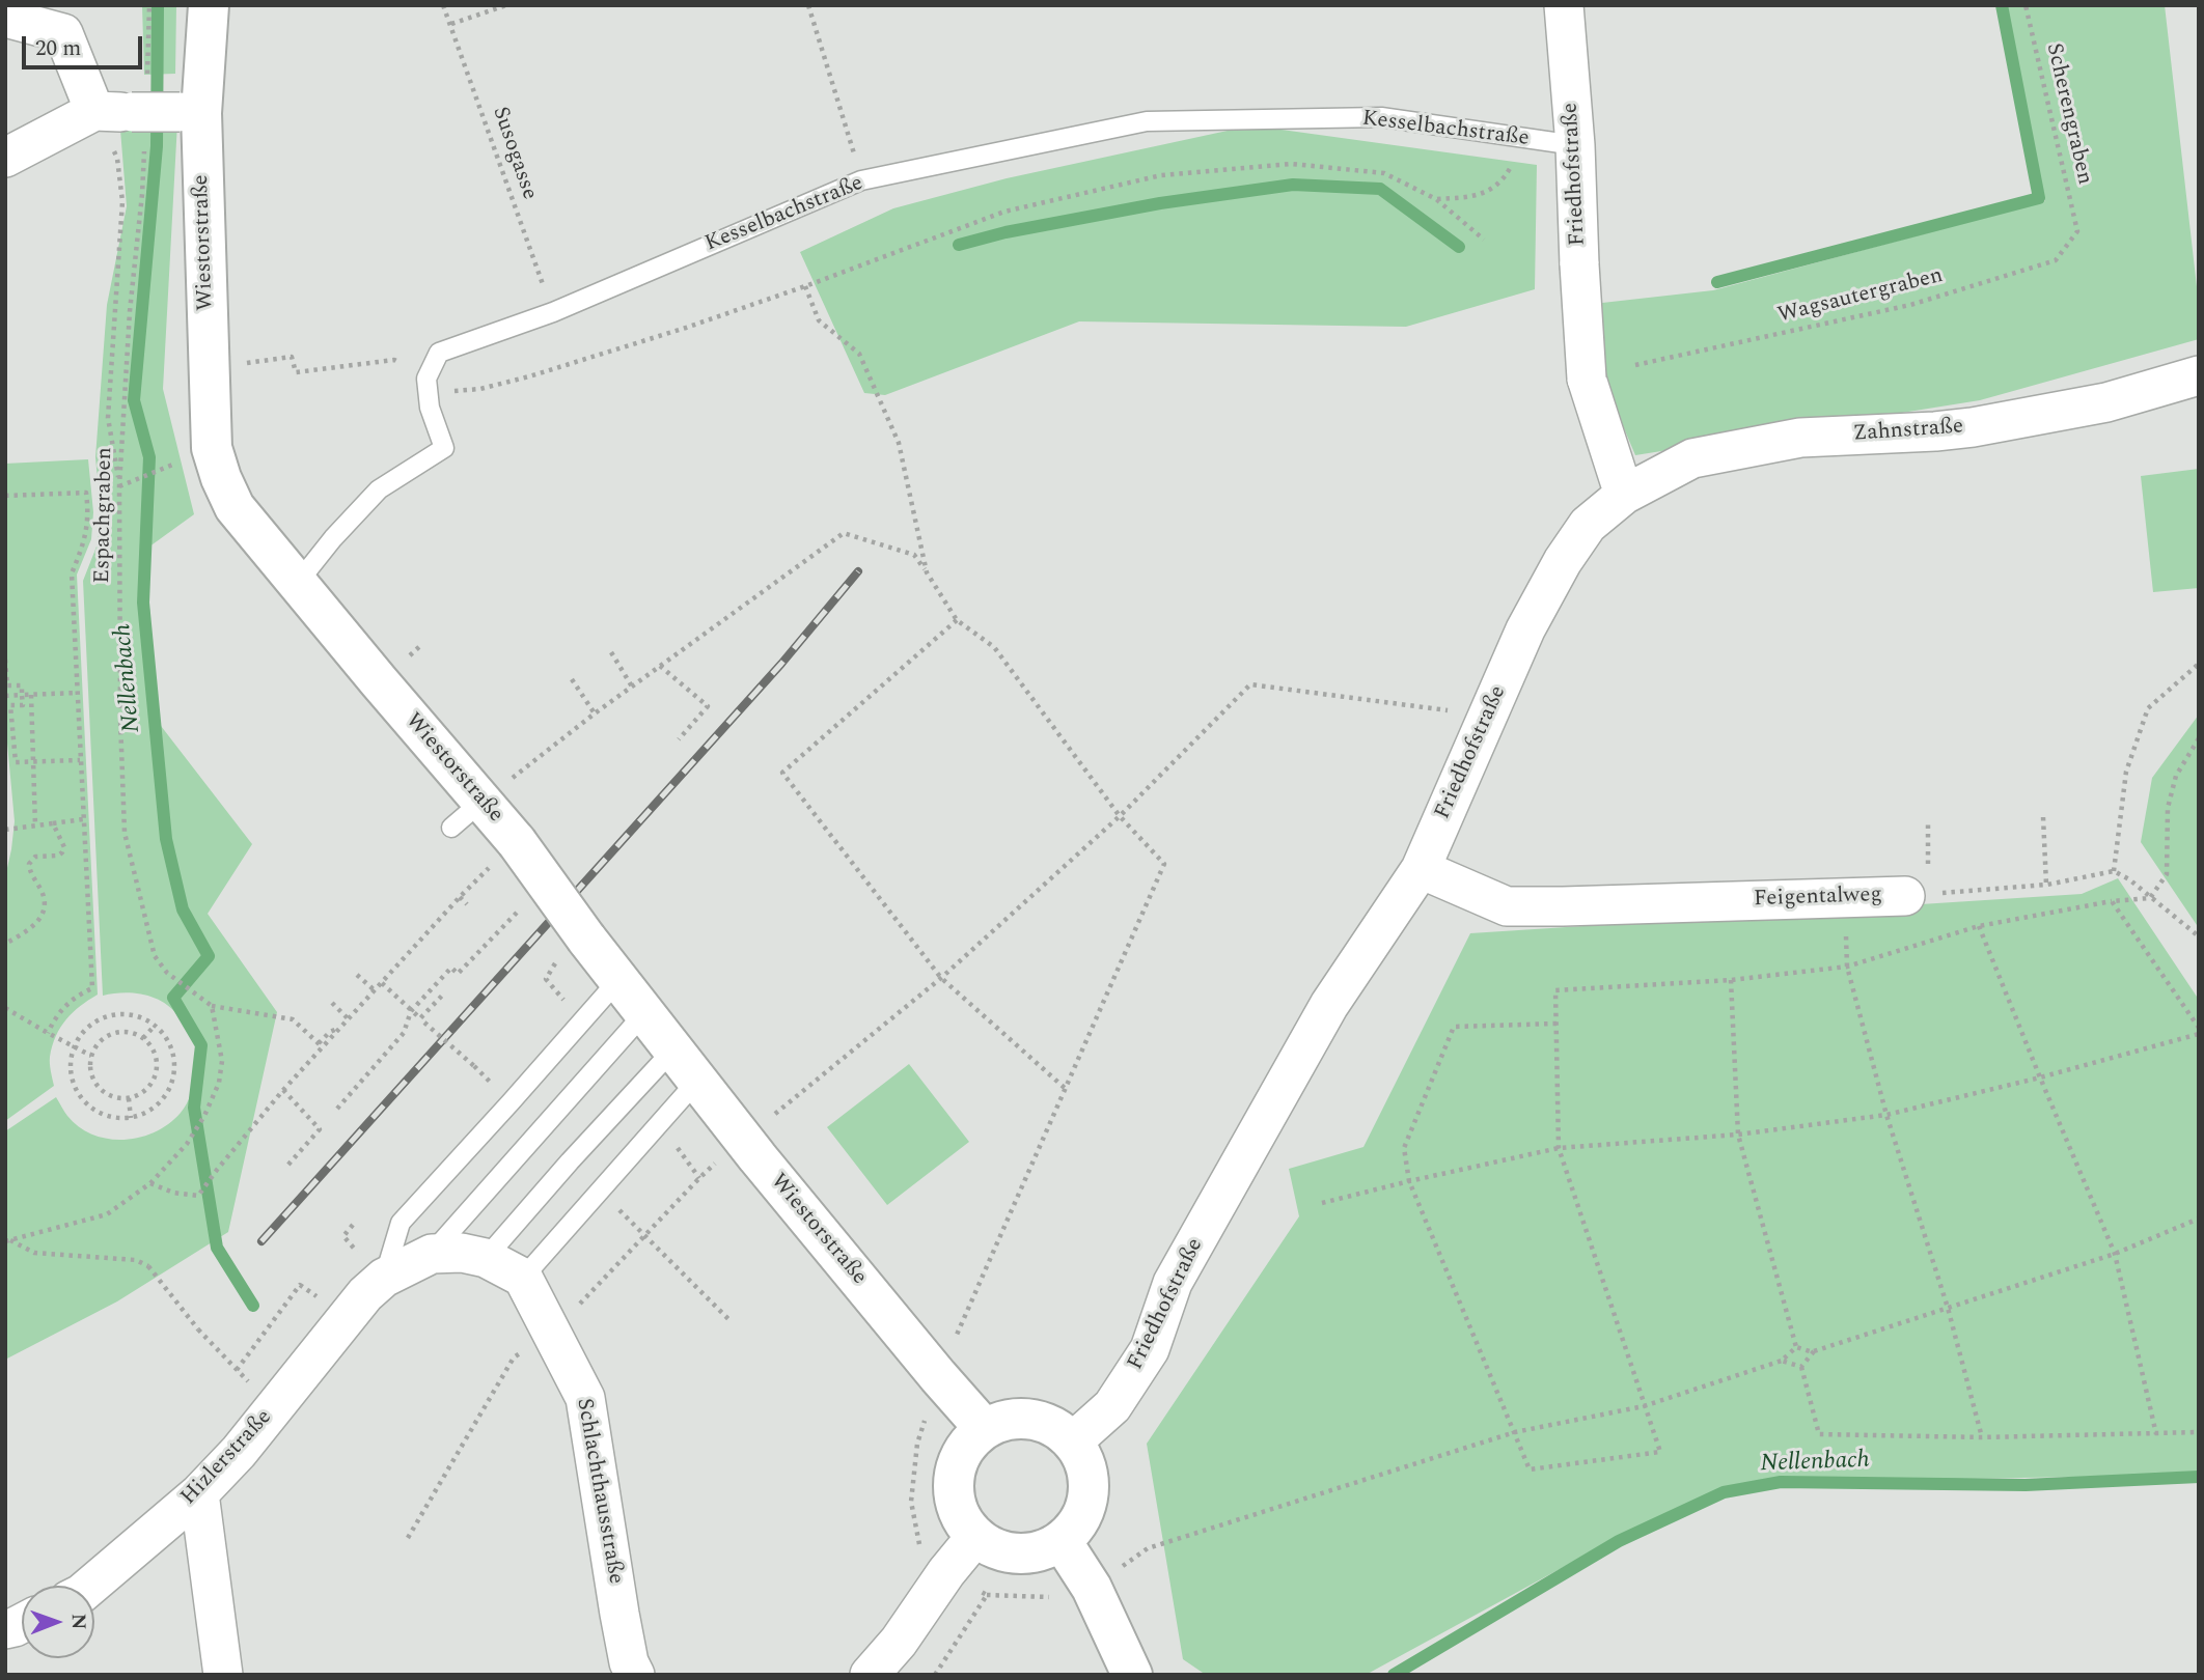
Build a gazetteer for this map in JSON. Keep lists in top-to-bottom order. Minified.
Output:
{"streets":{"street":["Friedhofstraße","Wiestorstraße","Zahnstraße","Feigentalweg","Hizlerstraße","Schlachthausstraße"],"lane":["Kesselbachstraße"],"path":["Scherengraben","Susogasse","Wagsautergraben","Espachgraben"]},"crossings":[["Scherengraben","Wagsautergraben"],["Kesselbachstraße","Susogasse"],["Kesselbachstraße","Friedhofstraße"],["Friedhofstraße","Wiestorstraße"],["Friedhofstraße","Zahnstraße"],["Friedhofstraße","Feigentalweg"]],"water":["Nellenbach"],"scale_bar":"20 m","north":"right"}
